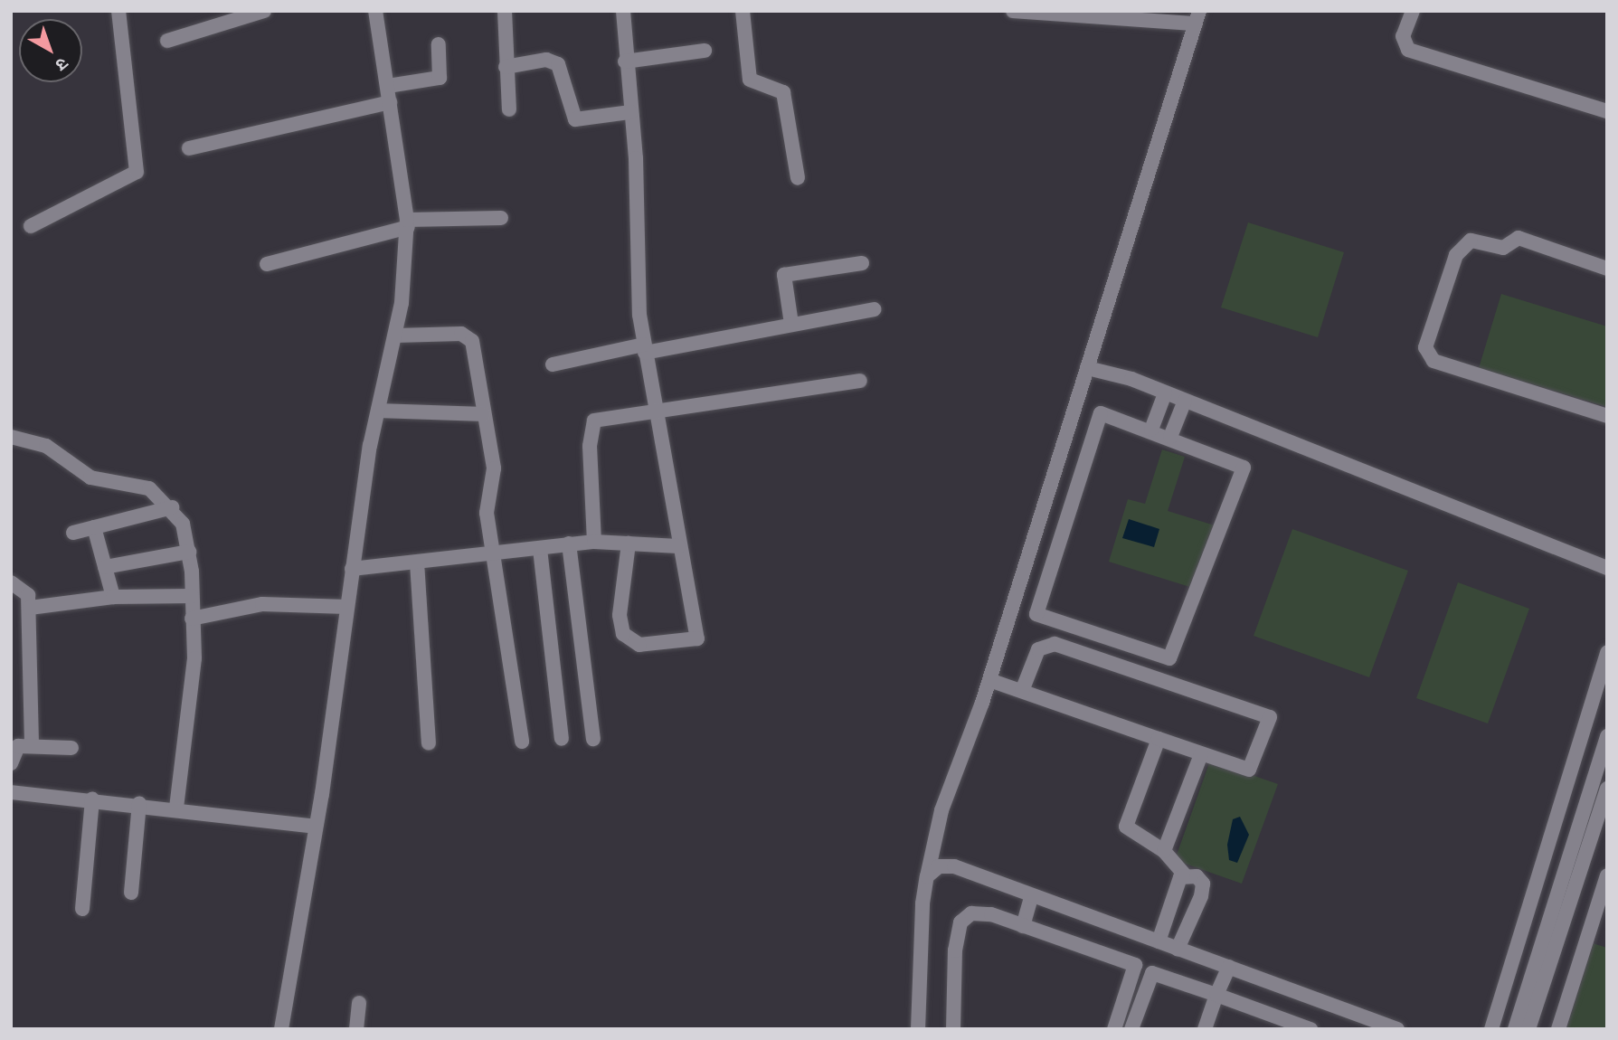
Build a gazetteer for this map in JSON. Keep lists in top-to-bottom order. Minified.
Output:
{"north":"bottom right"}
